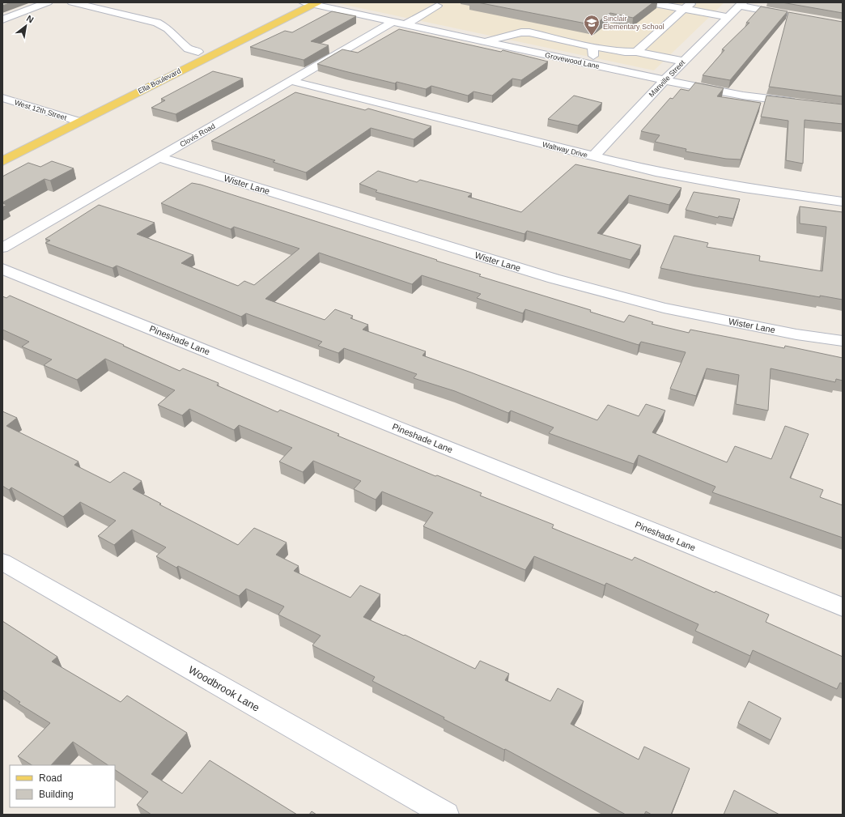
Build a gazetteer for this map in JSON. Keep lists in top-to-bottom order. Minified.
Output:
{"streets":{"main road":["Ella Boulevard"],"street":["Grovewood Lane","Manville Street","West 12th Street","Clovis Road","Waltway Drive","Wister Lane","Pineshade Lane","Woodbrook Lane"]},"crossings":[["Grovewood Lane","Manville Street"],["Grovewood Lane","Ella Boulevard"],["Grovewood Lane","Clovis Road"],["Manville Street","Waltway Drive"],["Ella Boulevard","West 12th Street"],["Clovis Road","Waltway Drive"],["Clovis Road","Wister Lane"]],"places":{"school or university":["Sinclair Elementary School"]},"legend":["Road","Building"],"north":"top right"}
